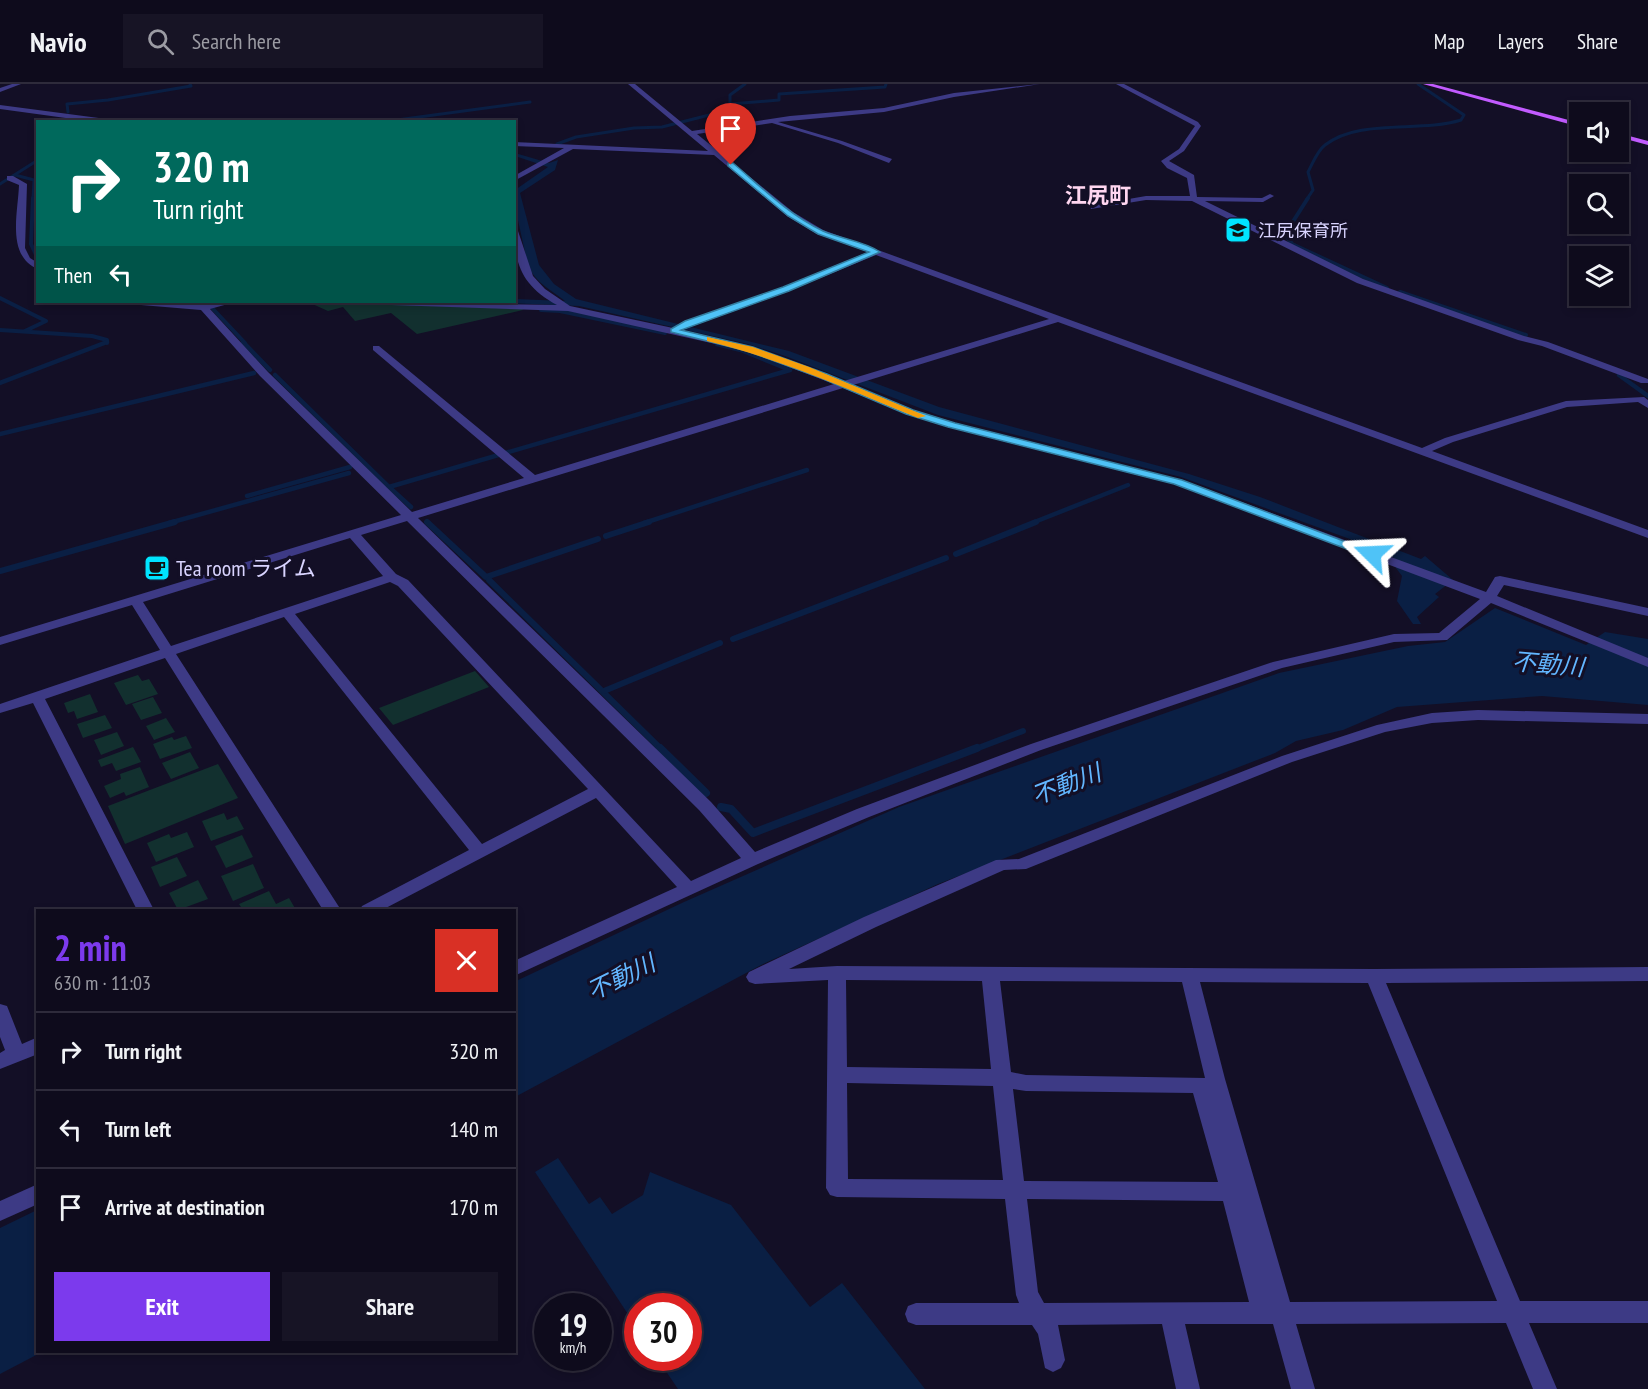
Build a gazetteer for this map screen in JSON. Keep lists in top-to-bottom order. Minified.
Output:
{"districts":["江尻町"],"water":["不動川"],"places":{"school or university":["江尻保育所"],"cafe":["Tea room ライム"]},"page":{"header":"Navio","search":"Search here","nav":["Map","Layers","Share"],"turn":["320 m","Turn right"],"then":"Then","heading":["2 min","630 m · 11:03"],"list":[{"name":"Turn right","value":"320 m"},{"name":"Turn left","value":"140 m"},{"name":"Arrive at destination","value":"170 m"}],"buttons":["Exit","Share"],"speed":"19 km/h","limit":"30"}}
